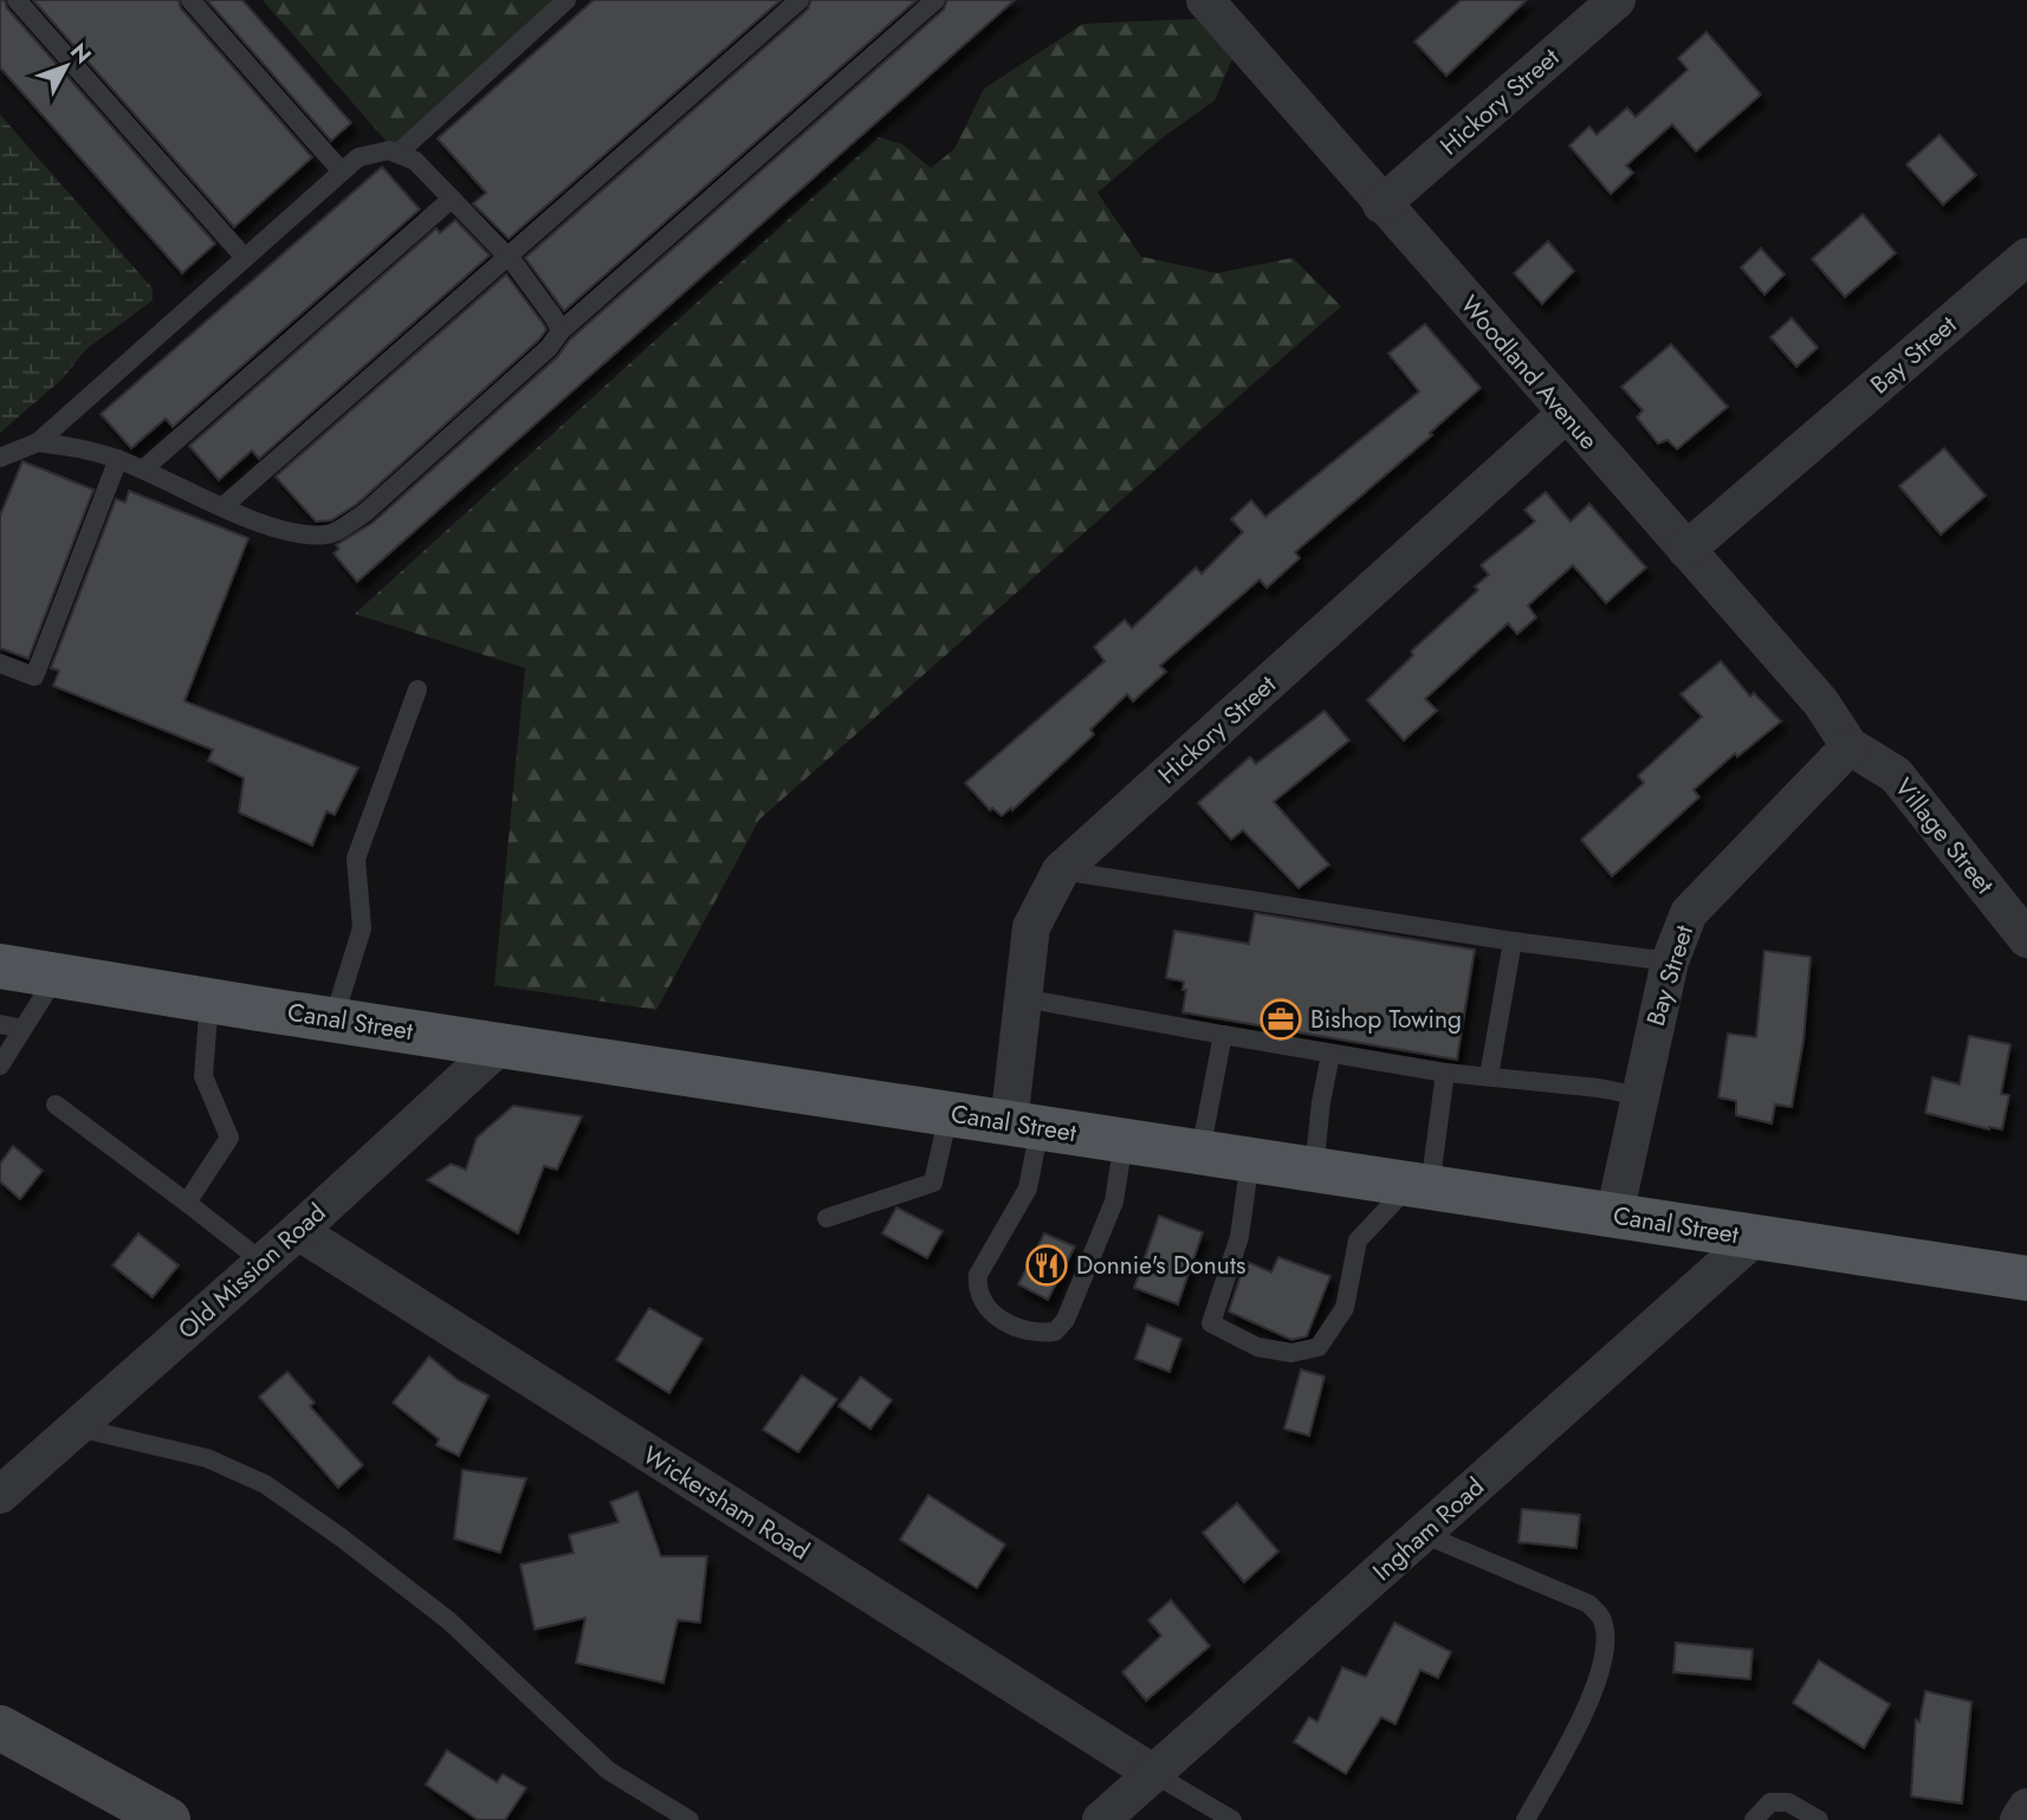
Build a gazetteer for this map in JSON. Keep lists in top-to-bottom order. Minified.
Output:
{"streets":{"main road":["Canal Street"],"street":["Hickory Street","Bay Street","Woodland Avenue","Village Street","Old Mission Road","Wickersham Road","Ingham Road"]},"crossings":[["Hickory Street","Woodland Avenue"],["Hickory Street","Canal Street"],["Bay Street","Woodland Avenue"],["Bay Street","Village Street"],["Bay Street","Canal Street"],["Woodland Avenue","Village Street"],["Canal Street","Old Mission Road"],["Canal Street","Ingham Road"],["Old Mission Road","Wickersham Road"],["Wickersham Road","Ingham Road"]],"places":{"office":["Bishop Towing"],"restaurant":["Donnie's Donuts"]},"north":"top right"}
